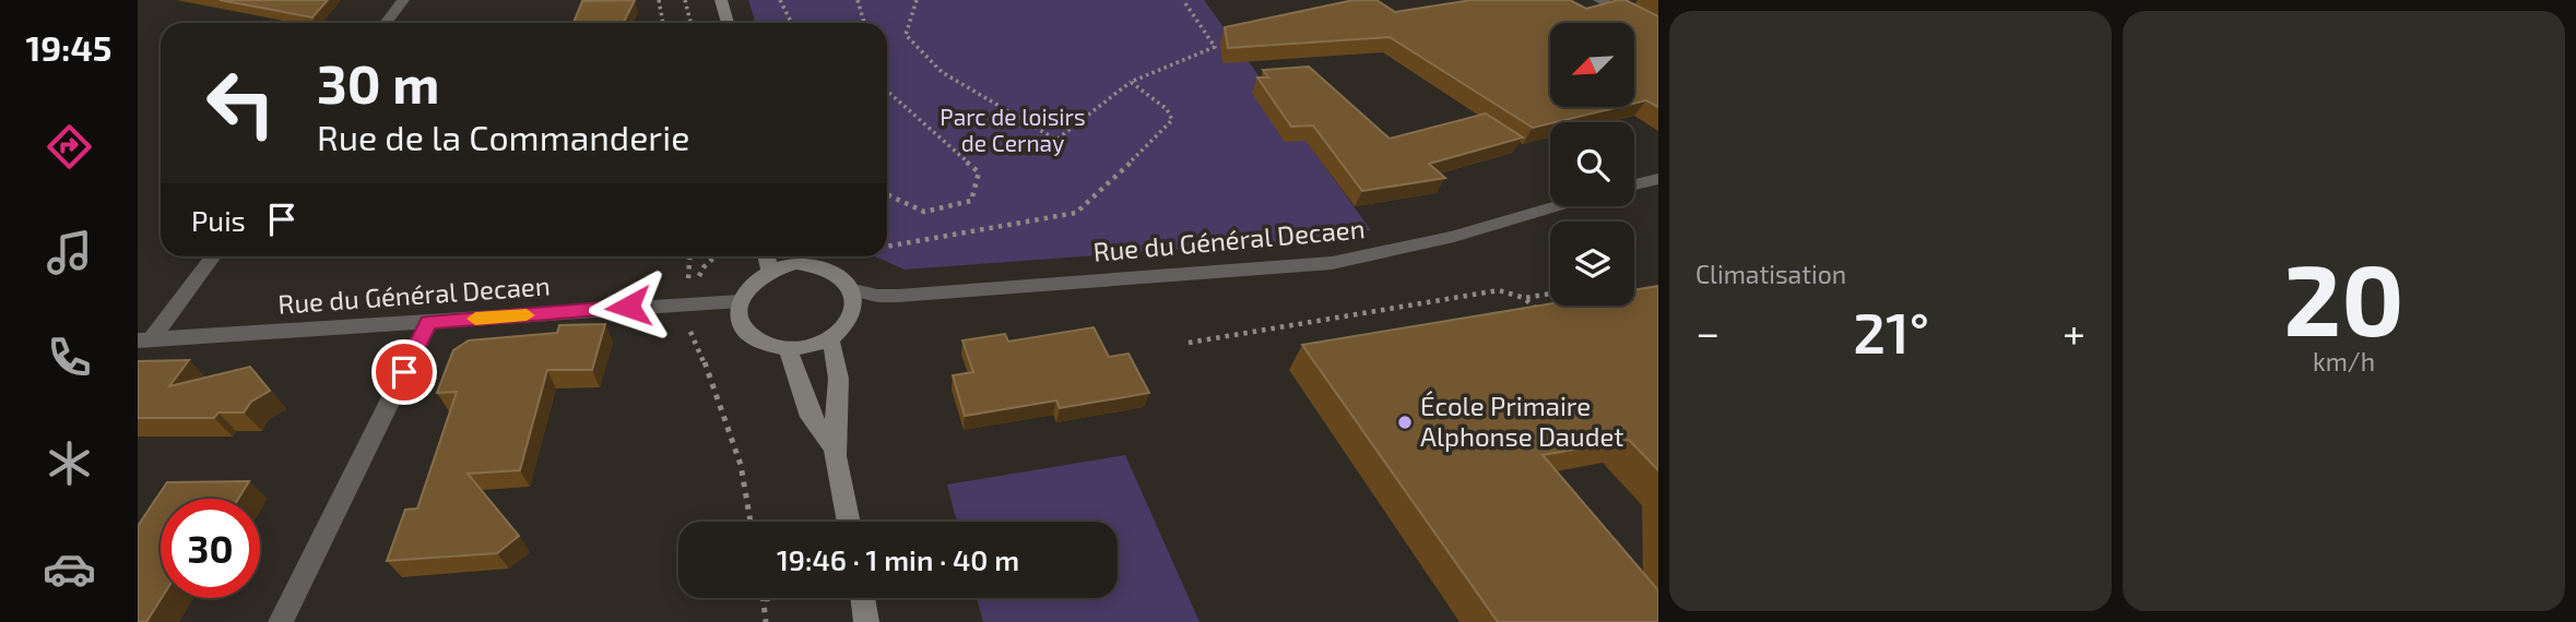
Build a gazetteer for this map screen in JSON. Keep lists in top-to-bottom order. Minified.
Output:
{"streets":{"street":["Rue du Général Decaen"]},"parks":["Parc de loisirs de Cernay"],"places":["École Primaire Alphonse Daudet"],"north":"bottom left","page":{"tabs":"19:45","tile":["Climatisation",["20","km/h"]],"turn":["30 m","Rue de la Commanderie"],"then":"Puis","heat":["−","21°","+"],"limit":"30","trip":"19:46 · 1 min · 40 m"}}
